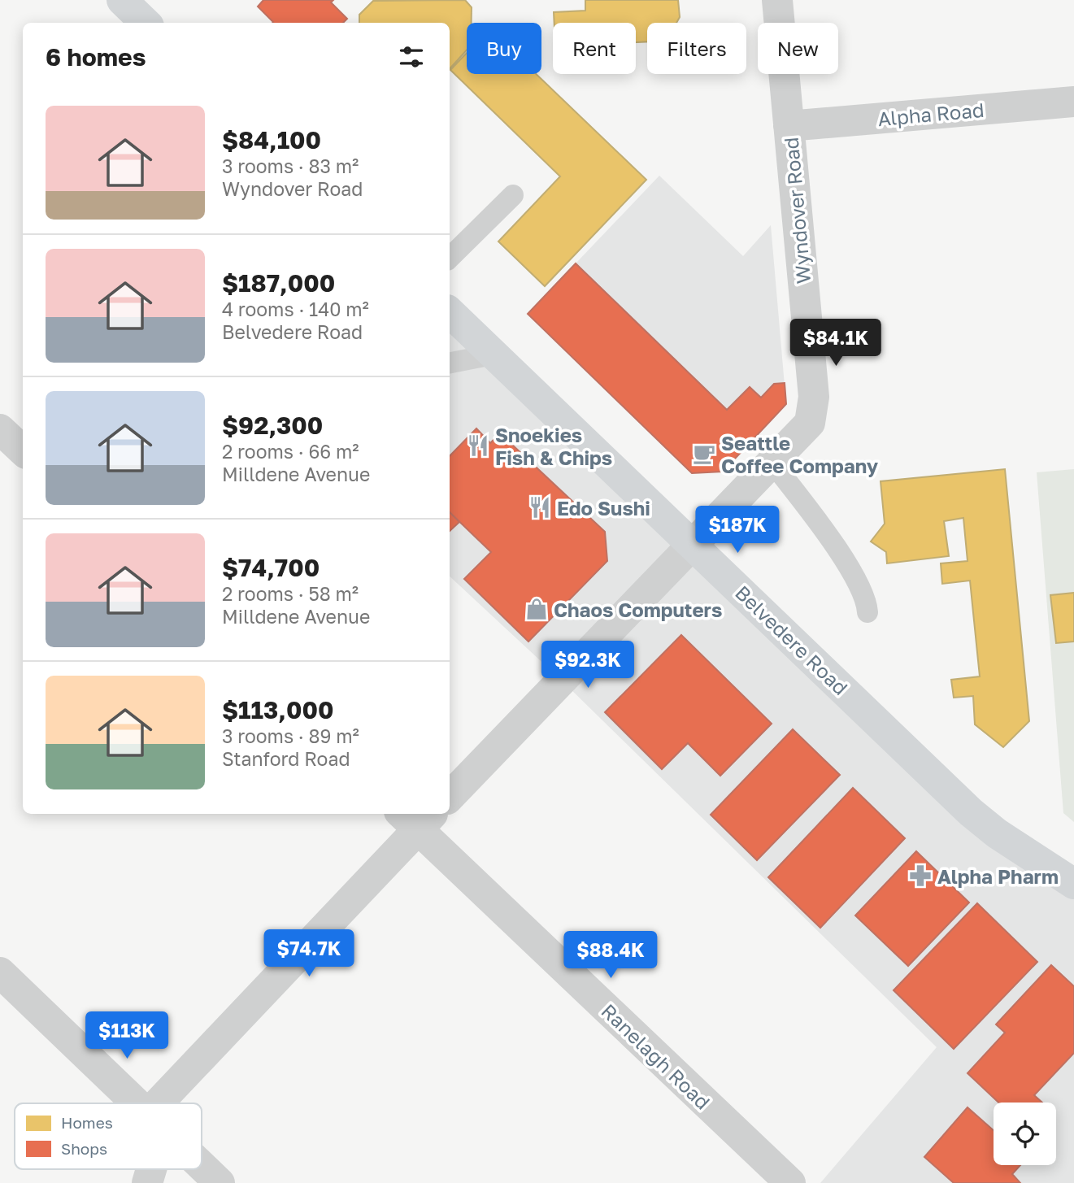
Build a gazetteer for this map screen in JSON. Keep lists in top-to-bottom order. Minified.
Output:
{"streets":{"main road":["Belvedere Road"],"street":["Alpha Road","Wyndover Road","Ranelagh Road"]},"crossings":[["Alpha Road","Wyndover Road"],["Wyndover Road","Belvedere Road"]],"places":{"restaurant":["Snoekies Fish & Chips","Edo Sushi"],"cafe":["Seattle Coffee Company"],"shop":["Chaos Computers"],"pharmacy":["Alpha Pharm"]},"legend":["Homes","Shops"],"page":{"chip":["Buy","Rent","Filters","New"],"heading":"6 homes","list":[{"name":"$84,100","note":"3 rooms · 83 m² · Wyndover Road"},{"name":"$187,000","note":"4 rooms · 140 m² · Belvedere Road"},{"name":"$92,300","note":"2 rooms · 66 m² · Milldene Avenue"},{"name":"$74,700","note":"2 rooms · 58 m² · Milldene Avenue"},{"name":"$113,000","note":"3 rooms · 89 m² · Stanford Road"}],"price":["$84.1K","$187K","$92.3K","$74.7K","$88.4K","$113K"]}}
